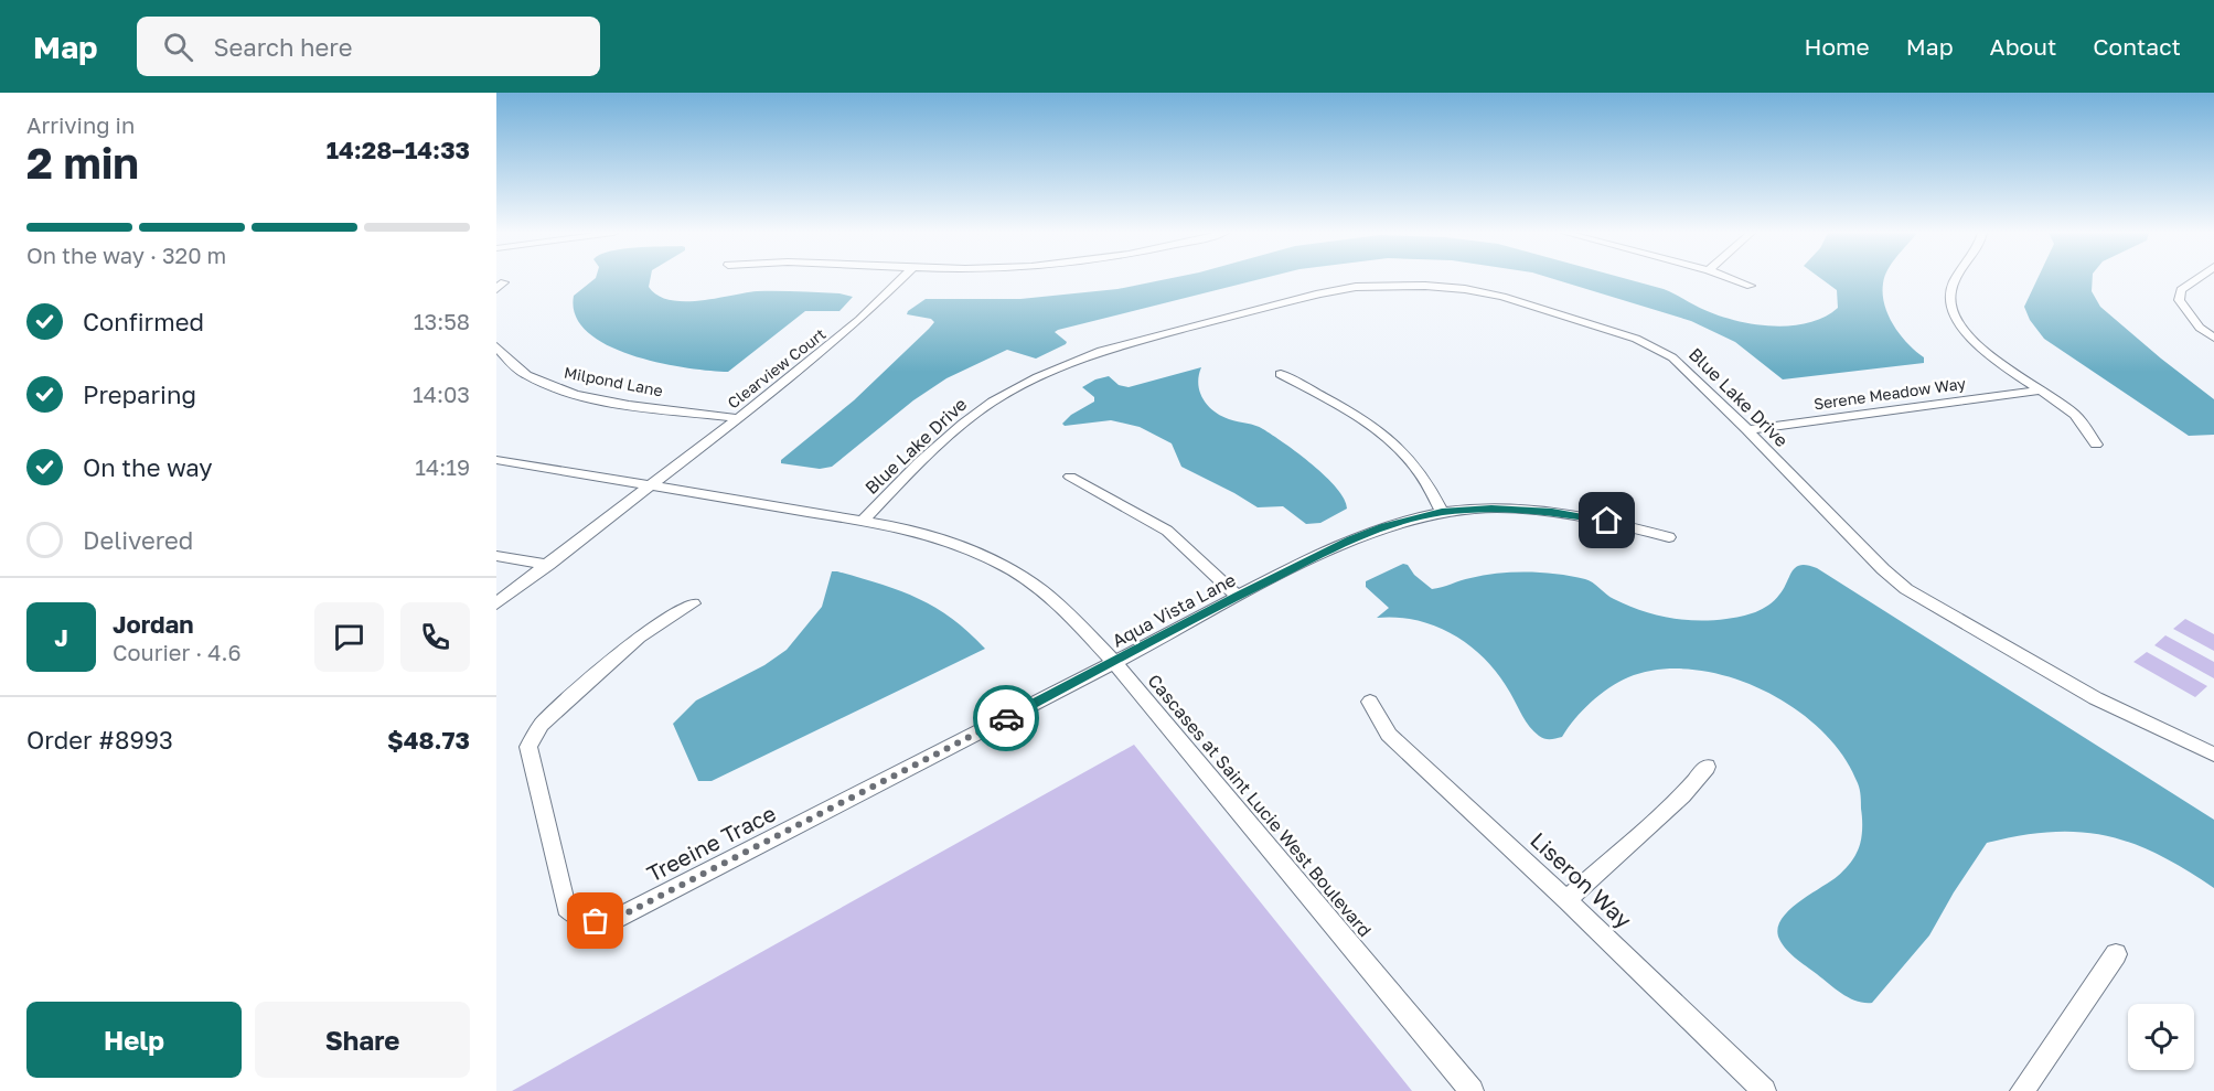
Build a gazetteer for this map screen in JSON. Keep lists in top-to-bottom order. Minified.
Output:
{"streets":{"street":["Clearview Court","Milpond Lane","Serene Meadow Way","Blue Lake Drive","Aqua Vista Lane","Cascases at Saint Lucie West Boulevard","Treeine Trace","Liseron Way"]},"crossings":[["Clearview Court","Milpond Lane"],["Clearview Court","Cascases at Saint Lucie West Boulevard"],["Serene Meadow Way","Blue Lake Drive"],["Blue Lake Drive","Cascases at Saint Lucie West Boulevard"],["Aqua Vista Lane","Cascases at Saint Lucie West Boulevard"],["Aqua Vista Lane","Treeine Trace"],["Cascases at Saint Lucie West Boulevard","Treeine Trace"]],"page":{"header":"Map","search":"Search here","nav":["Home","Map","About","Contact"],"heading":["2 min","Arriving in","14:28–14:33"],"panel":["Jordan","Courier · 4.6","Order #8993","$48.73"],"bar":"On the way · 320 m","list":[["Confirmed","13:58"],["Preparing","14:03"],["On the way","14:19"],"Delivered"],"round":"J","buttons":["Help","Share"]}}
